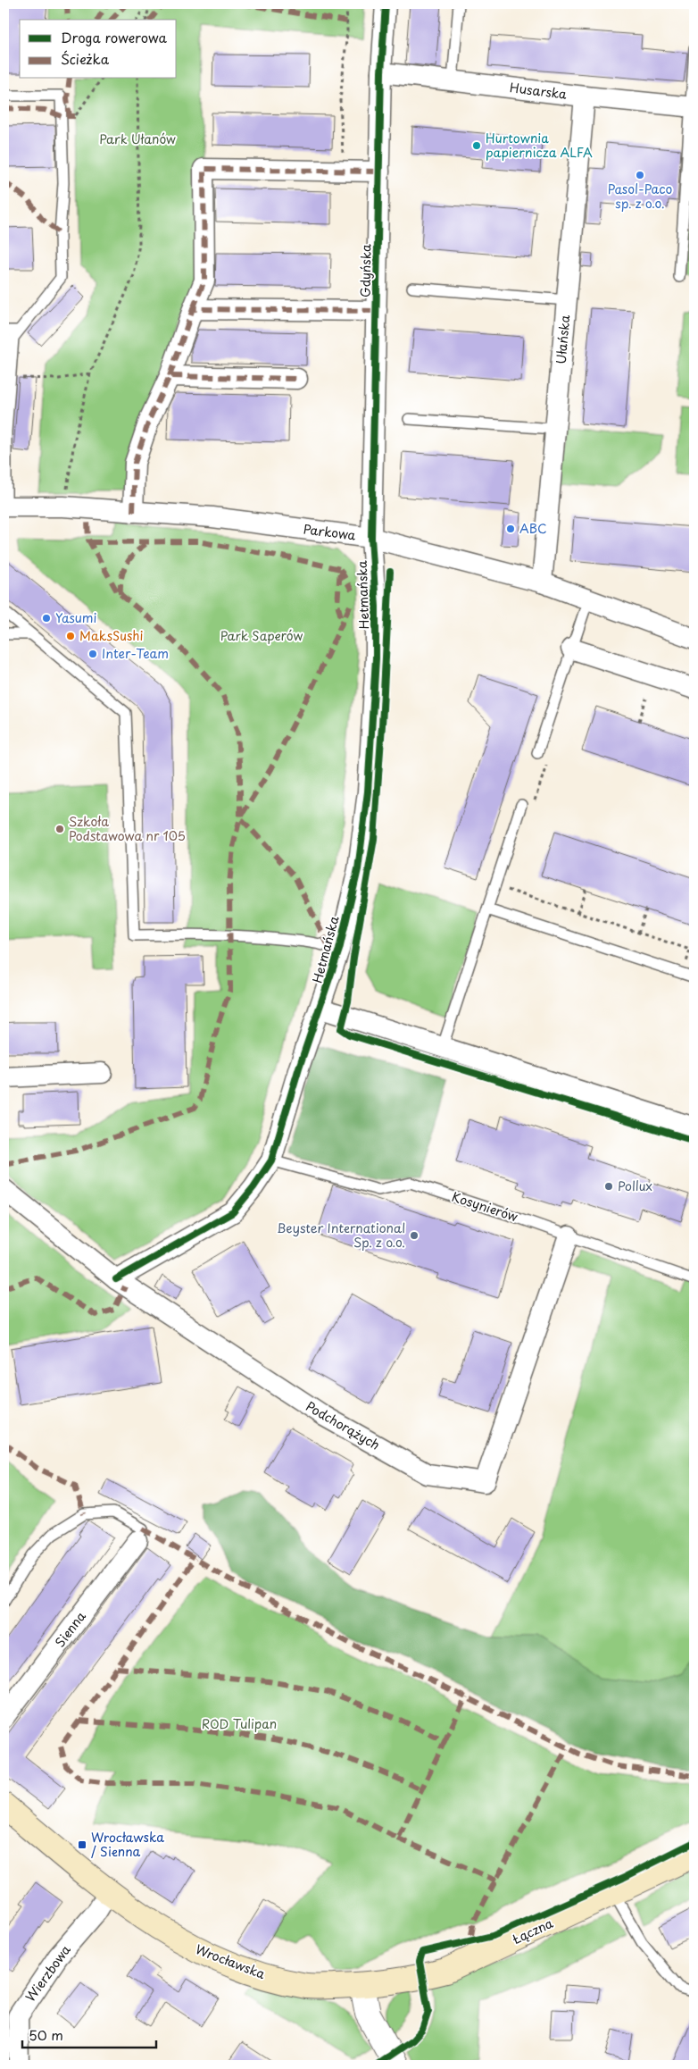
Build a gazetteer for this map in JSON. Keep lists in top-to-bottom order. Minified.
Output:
{"streets":{"main road":["Łączna","Wrocławska"],"street":["Husarska","Gdyńska","Ułańska","Parkowa","Hetmańska","Podchorążych","Sienna","Wierzbowa"],"lane":["Kosynierów"]},"crossings":[["Husarska","Gdyńska"],["Husarska","Ułańska"],["Gdyńska","Parkowa"],["Gdyńska","Hetmańska"],["Ułańska","Parkowa"],["Parkowa","Hetmańska"],["Hetmańska","Kosynierów"],["Hetmańska","Podchorążych"],["Kosynierów","Podchorążych"],["Łączna","Wrocławska"],["Wrocławska","Wierzbowa"]],"parks":["Park Ułanów","Park Saperów","ROD Tulipan"],"places":{"other":["Hurtownia papiernicza ALFA","Pasol-Paco sp. z o.o.","ABC","Yasumi","MaksSushi","Inter-Team","Szkoła Podstawowa nr 105","Pollux","Beyster International Sp. z o.o."],"transit":["Wrocławska / Sienna"]},"legend":["Droga rowerowa","Ścieżka"],"scale_bar":"50 m"}
